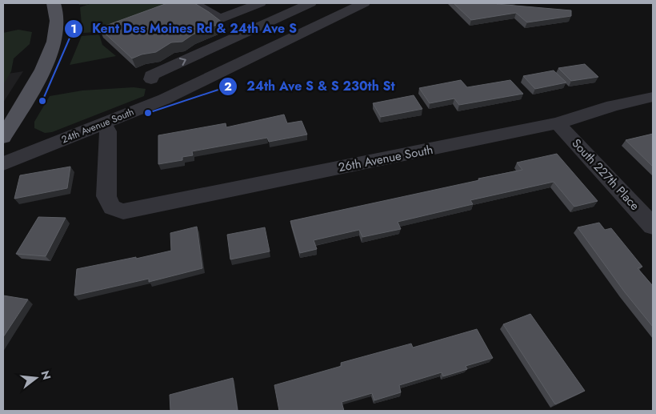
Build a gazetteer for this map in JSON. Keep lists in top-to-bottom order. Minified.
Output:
{"streets":{"street":["24th Avenue South","26th Avenue South","South 227th Place"]},"crossings":[["24th Avenue South","26th Avenue South"],["26th Avenue South","South 227th Place"]],"places":["Kent Des Moines Rd & 24th Ave S","24th Ave S & S 230th St"],"north":"right"}
